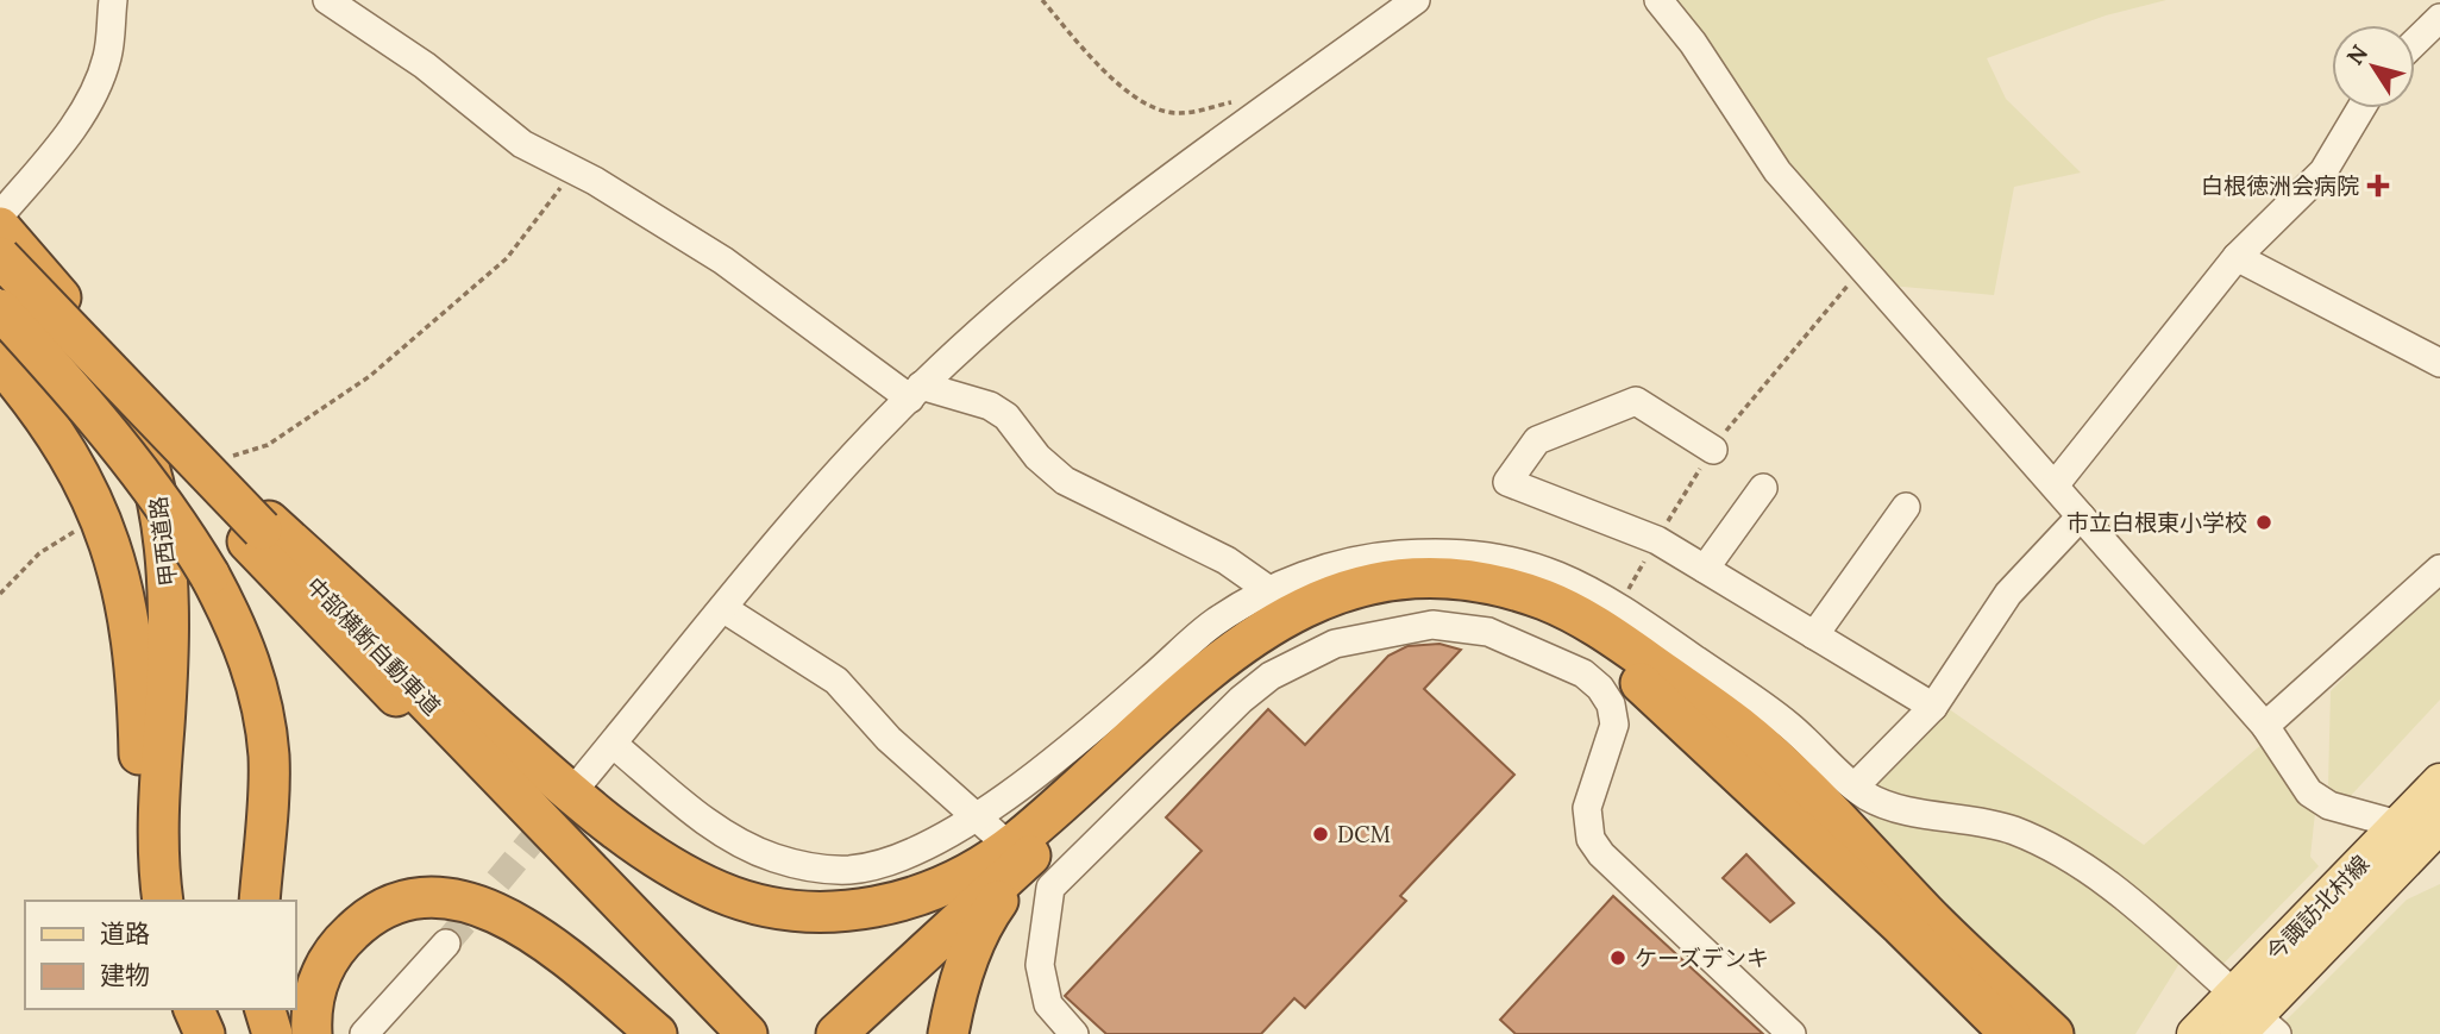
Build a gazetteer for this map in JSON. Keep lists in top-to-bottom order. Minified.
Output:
{"streets":{"highway":["甲西道路","中部横断自動車道"],"main road":["今諏訪北村線"]},"places":{"health":["白根徳洲会病院"],"other":["市立白根東小学校","DCM","ケーズデンキ"]},"legend":["道路","建物"],"north":"top left"}
